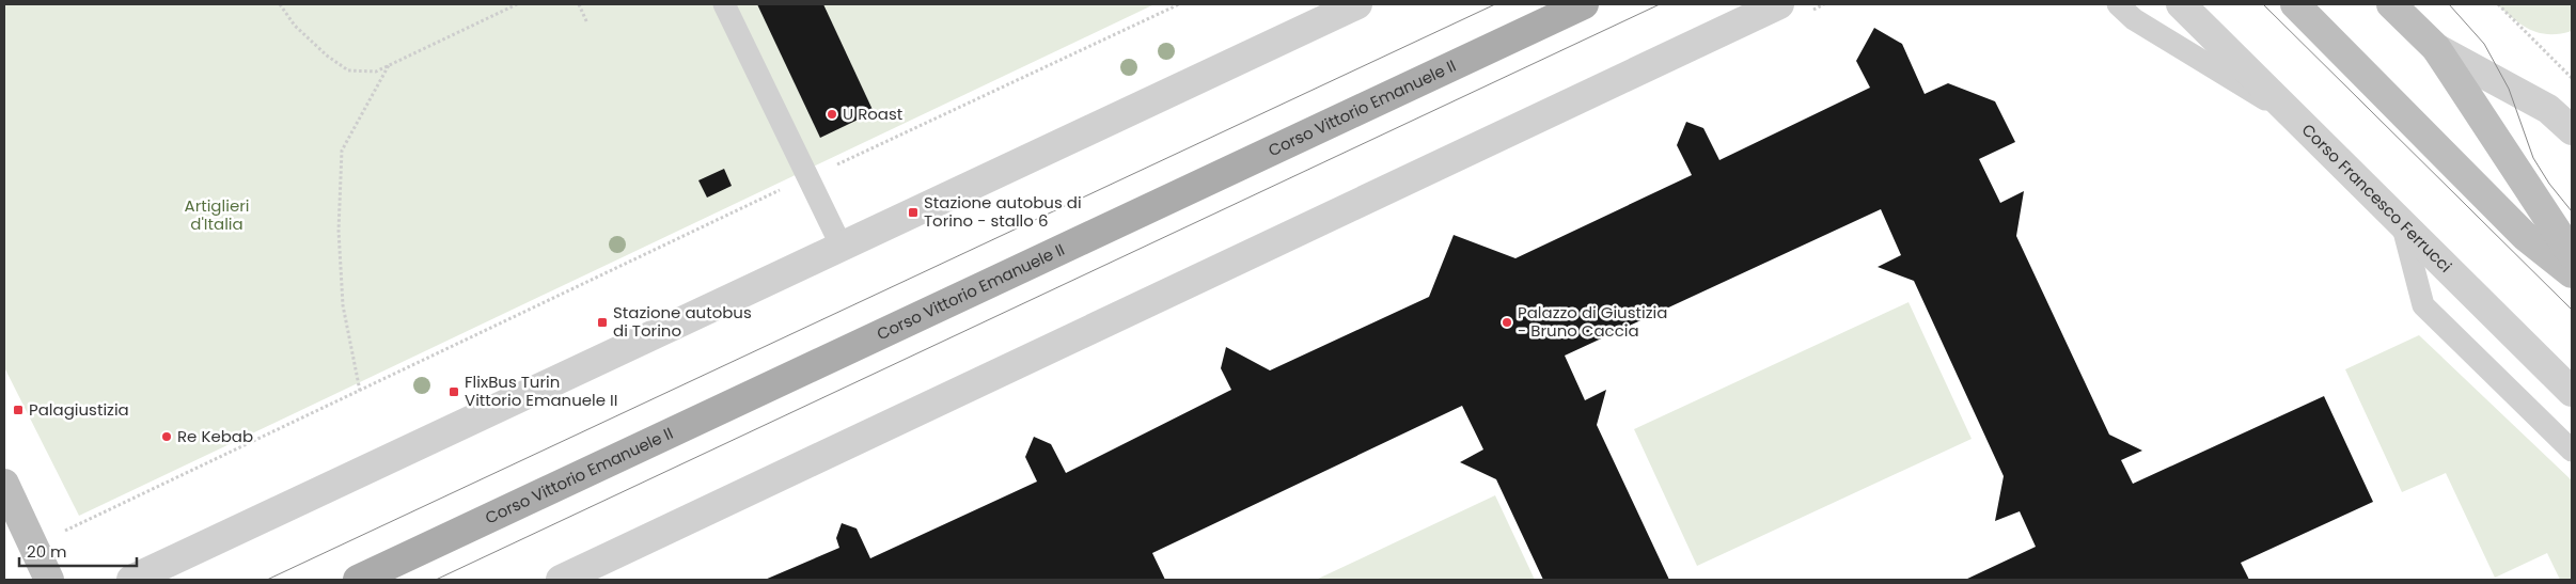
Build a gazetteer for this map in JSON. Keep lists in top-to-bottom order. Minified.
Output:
{"streets":{"main road":["Corso Vittorio Emanuele II"],"street":["Corso Francesco Ferrucci"]},"parks":["Artiglieri d'Italia"],"places":{"other":["U Roast","Palazzo di Giustizia - Bruno Caccia","Re Kebab"],"transit":["Stazione autobus di Torino - stallo 6","Stazione autobus di Torino","FlixBus Turin Vittorio Emanuele II","Palagiustizia"]},"scale_bar":"20 m"}
